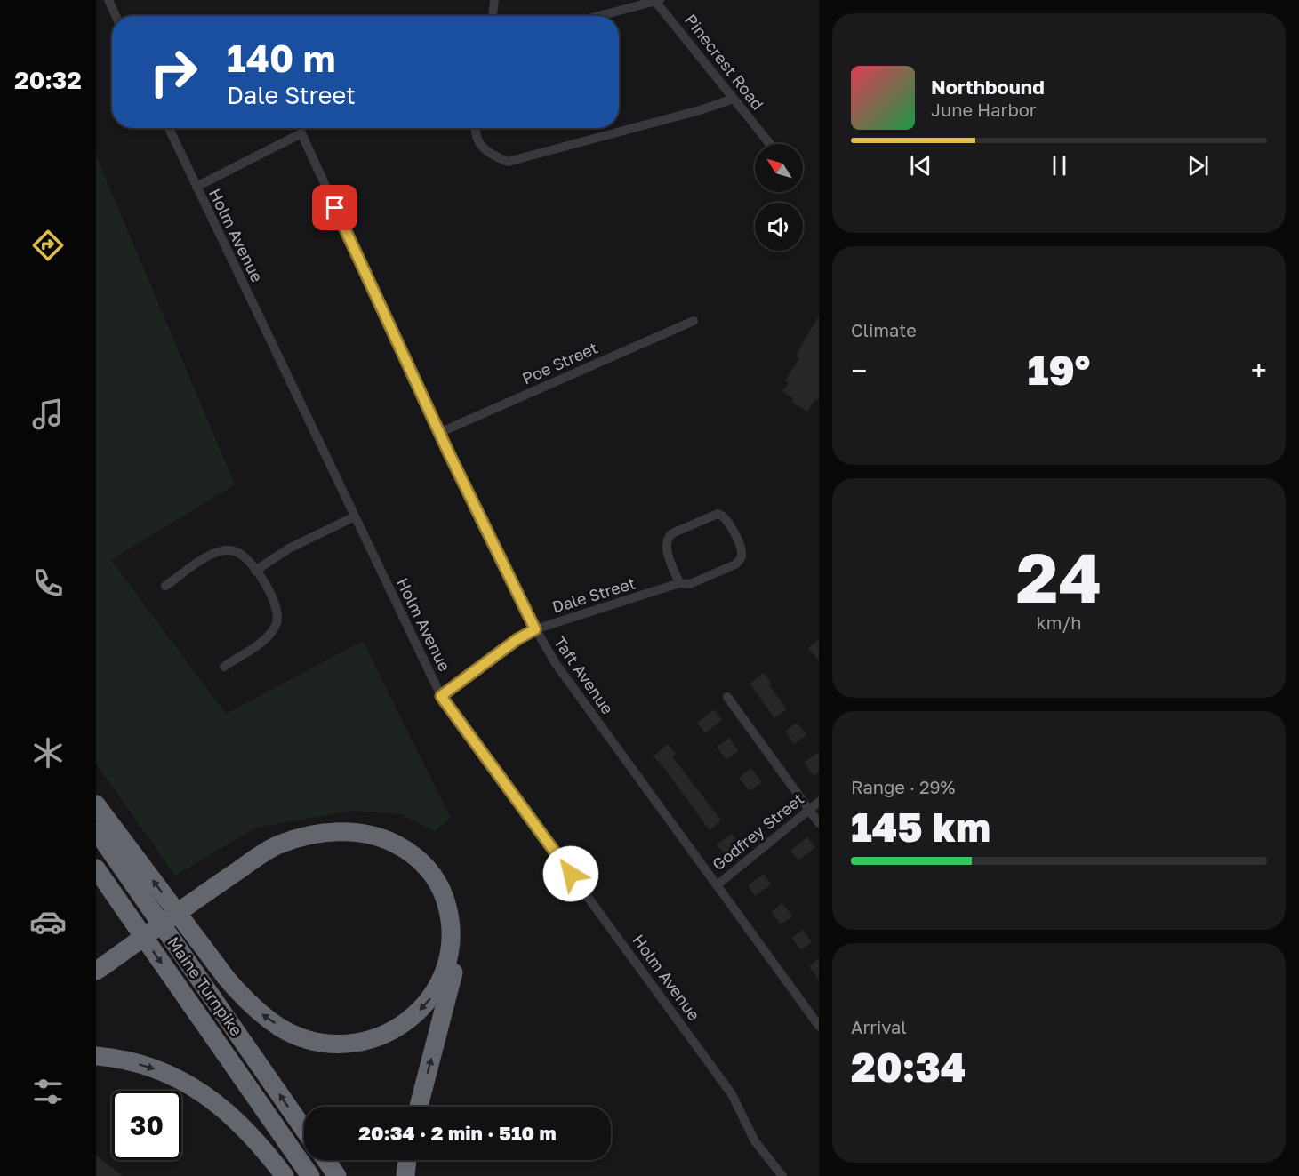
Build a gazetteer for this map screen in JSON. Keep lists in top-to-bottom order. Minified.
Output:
{"streets":{"highway":["Maine Turnpike"],"street":["Pinecrest Road","Holm Avenue","Poe Street","Dale Street","Taft Avenue","Godfrey Street"]},"crossings":[["Holm Avenue","Dale Street"],["Holm Avenue","Taft Avenue"],["Poe Street","Taft Avenue"],["Dale Street","Taft Avenue"],["Taft Avenue","Godfrey Street"]],"north":"top left","page":{"tabs":"20:32","turn":["140 m","Dale Street"],"song":["Northbound","June Harbor"],"tile":["Climate",["24","km/h"],["Range · 29%","145 km"],["Arrival","20:34"]],"heat":["−","19°","+"],"limit":"30","trip":"20:34 · 2 min · 510 m"}}
